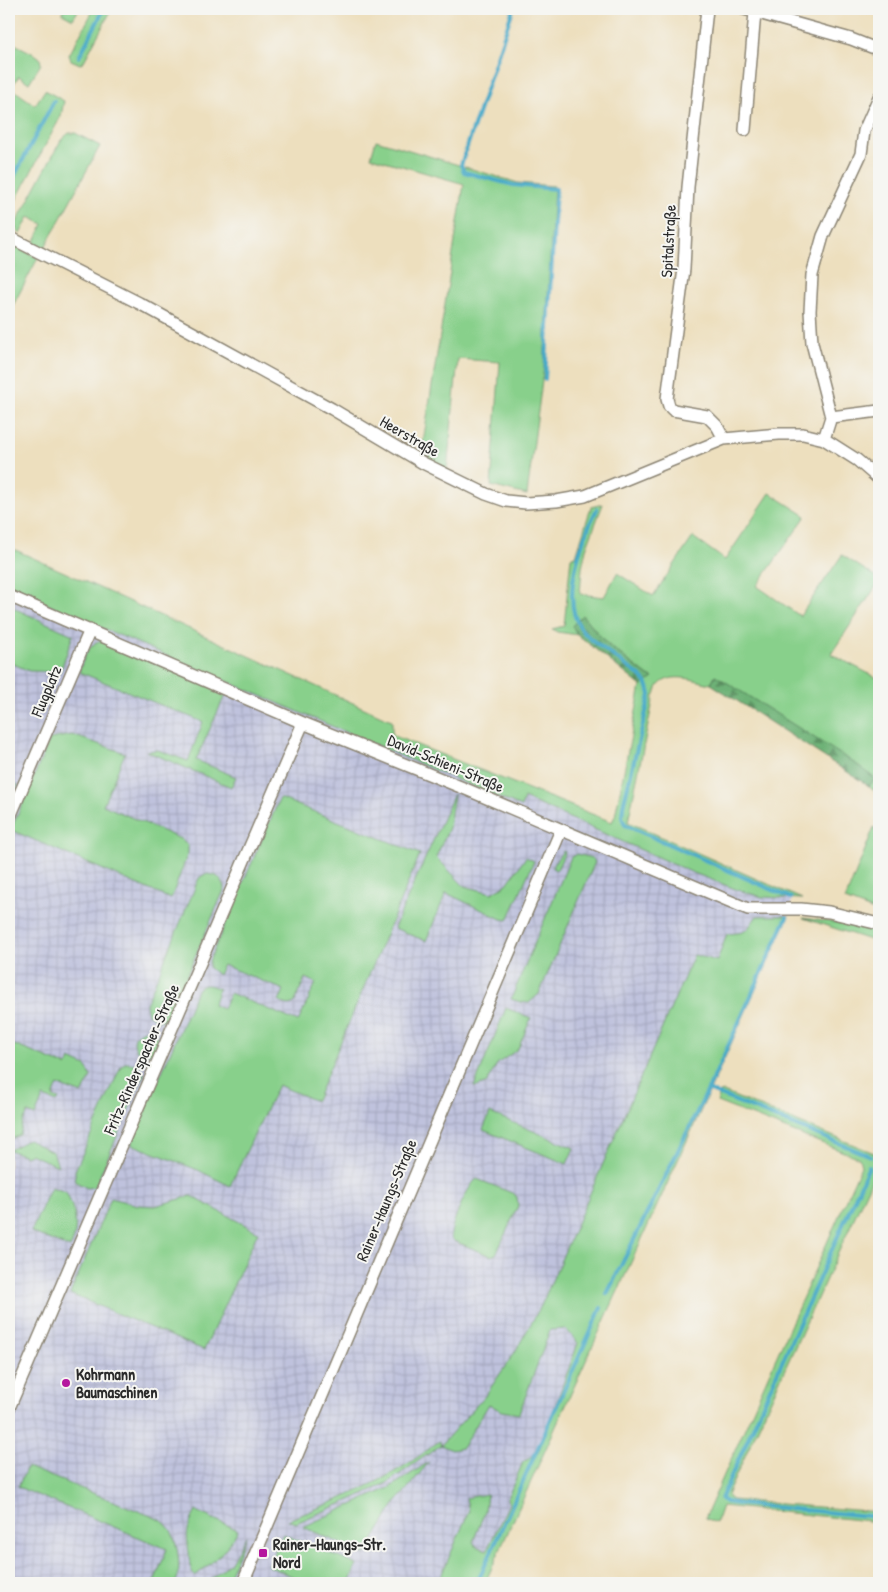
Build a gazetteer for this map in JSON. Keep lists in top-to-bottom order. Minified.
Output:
{"streets":{"street":["Spitalstraße","Heerstraße","Flugplatz","David-Schieni-Straße","Fritz-Rinderspacher-Straße","Rainer-Haungs-Straße"]},"crossings":[["Spitalstraße","Heerstraße"],["Flugplatz","David-Schieni-Straße"],["David-Schieni-Straße","Fritz-Rinderspacher-Straße"],["David-Schieni-Straße","Rainer-Haungs-Straße"]],"places":{"other":["Kohrmann Baumaschinen"],"transit":["Rainer-Haungs-Str. Nord"]}}
